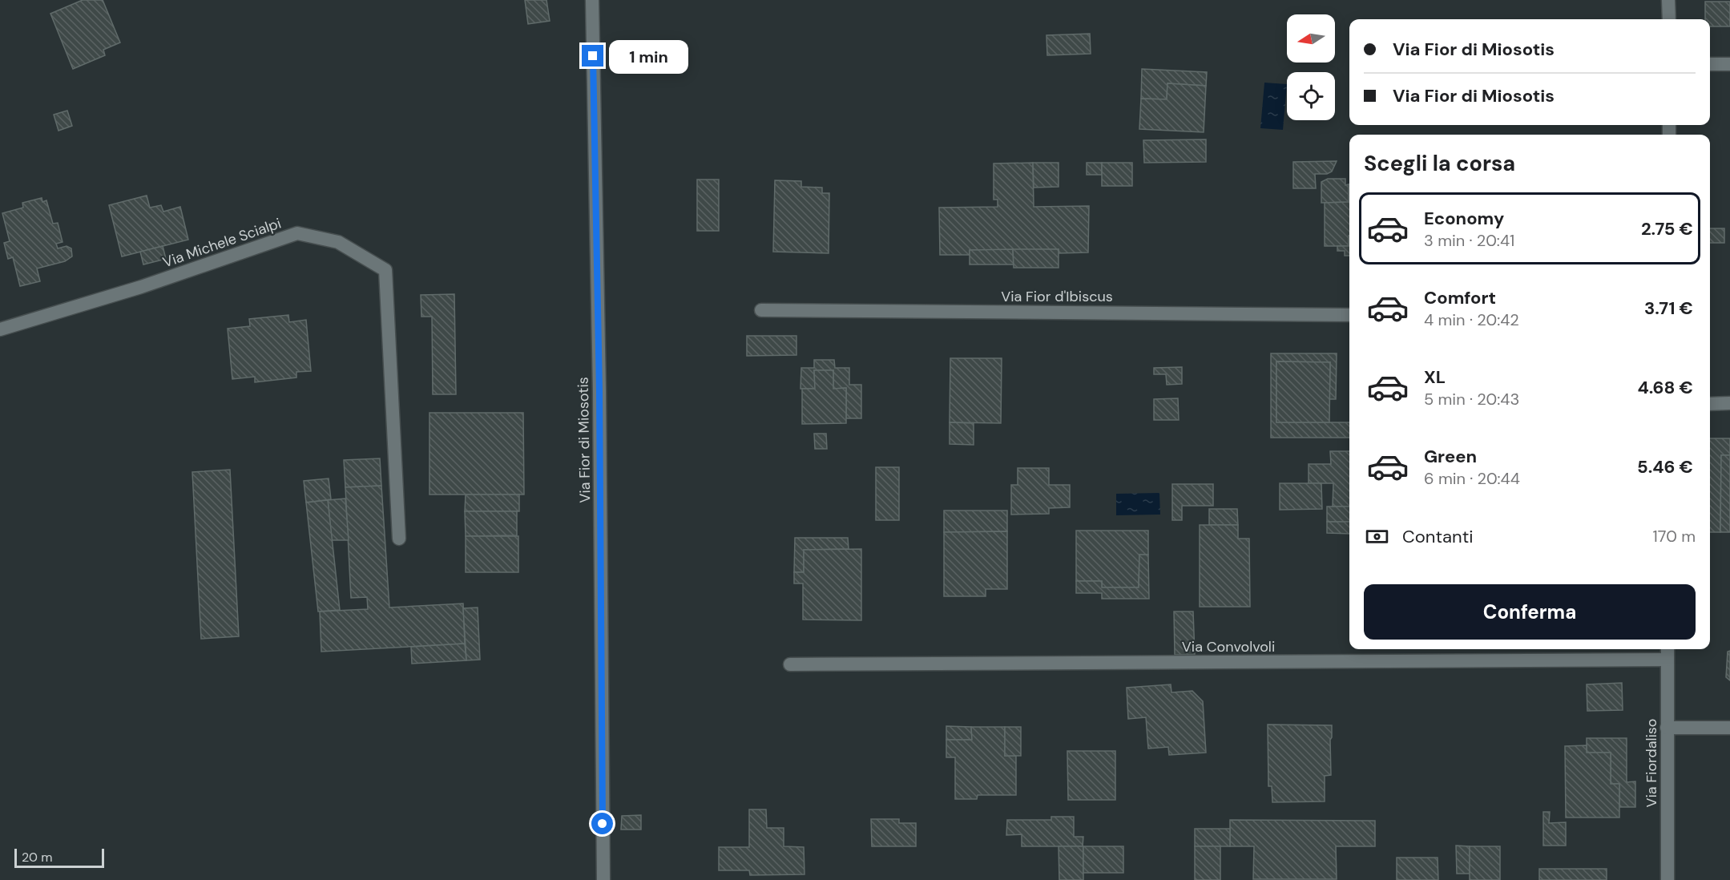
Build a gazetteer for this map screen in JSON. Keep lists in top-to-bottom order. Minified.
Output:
{"streets":{"street":["Via Michele Scialpi","Via Fior d'Ibiscus","Via Fior di Miosotis","Via Convolvoli","Via Fiordaliso"]},"crossings":[["Via Convolvoli","Via Fiordaliso"]],"scale_bar":"20 m","north":"left","page":{"banner":["Via Fior di Miosotis","Via Fior di Miosotis"],"bubble":"1 min","heading":"Scegli la corsa","list":[{"name":"Economy","note":"3 min · 20:41","value":"2.75 €"},{"name":"Comfort","note":"4 min · 20:42","value":"3.71 €"},{"name":"XL","note":"5 min · 20:43","value":"4.68 €"},{"name":"Green","note":"6 min · 20:44","value":"5.46 €"}],"pay":["Contanti","170 m"],"buttons":"Conferma","scale":"20 m"}}
